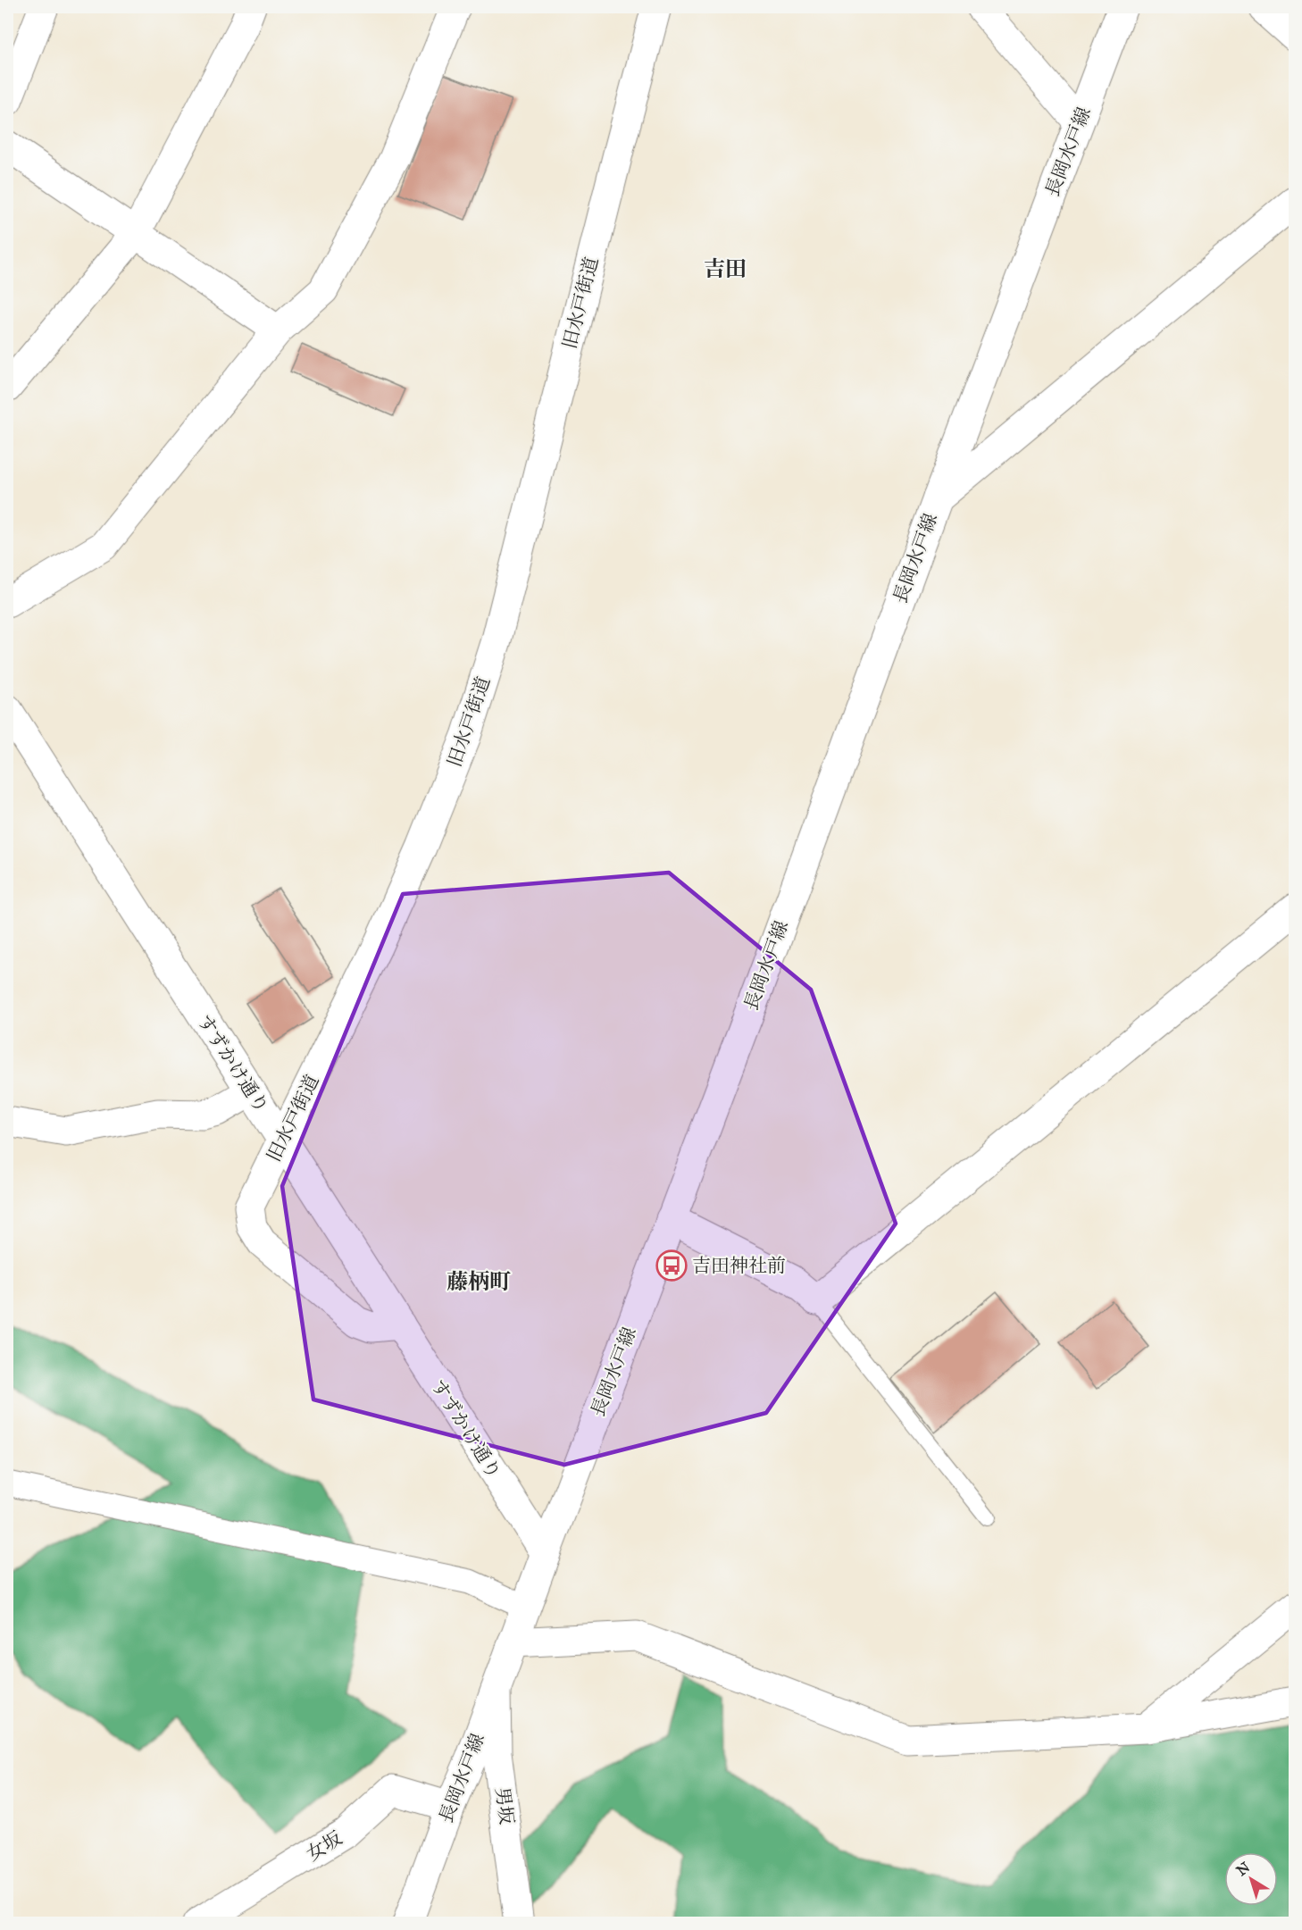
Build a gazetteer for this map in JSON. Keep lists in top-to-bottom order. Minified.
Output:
{"streets":{"street":["長岡水戸線","旧水戸街道","すずかけ通り","男坂","女坂"]},"crossings":[["長岡水戸線","すずかけ通り"],["長岡水戸線","男坂"],["長岡水戸線","女坂"],["旧水戸街道","すずかけ通り"]],"districts":["吉田","藤柄町"],"places":{"bus stop":["吉田神社前"]},"north":"top left"}
